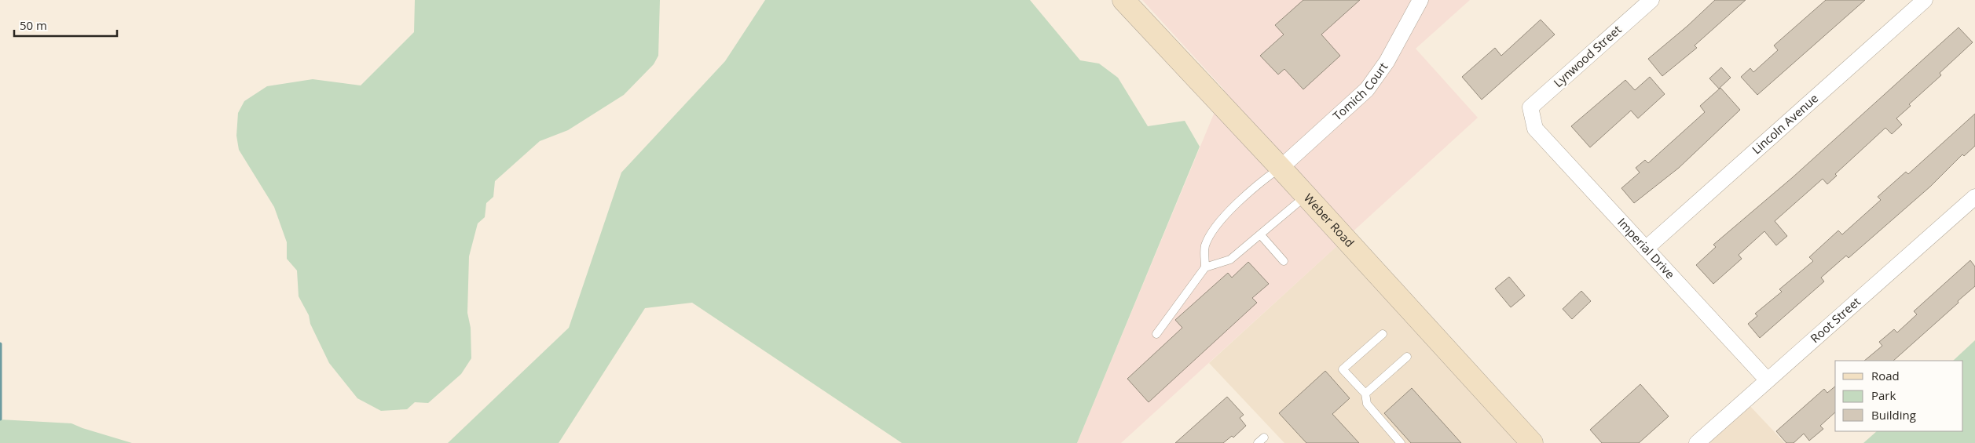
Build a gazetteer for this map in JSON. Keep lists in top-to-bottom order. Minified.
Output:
{"streets":{"main road":["Weber Road"],"street":["Lynwood Street","Tomich Court","Lincoln Avenue","Imperial Drive","Root Street"]},"crossings":[["Lynwood Street","Imperial Drive"],["Tomich Court","Weber Road"],["Lincoln Avenue","Imperial Drive"],["Imperial Drive","Root Street"]],"legend":["Road","Park","Building"],"scale_bar":"50 m"}
